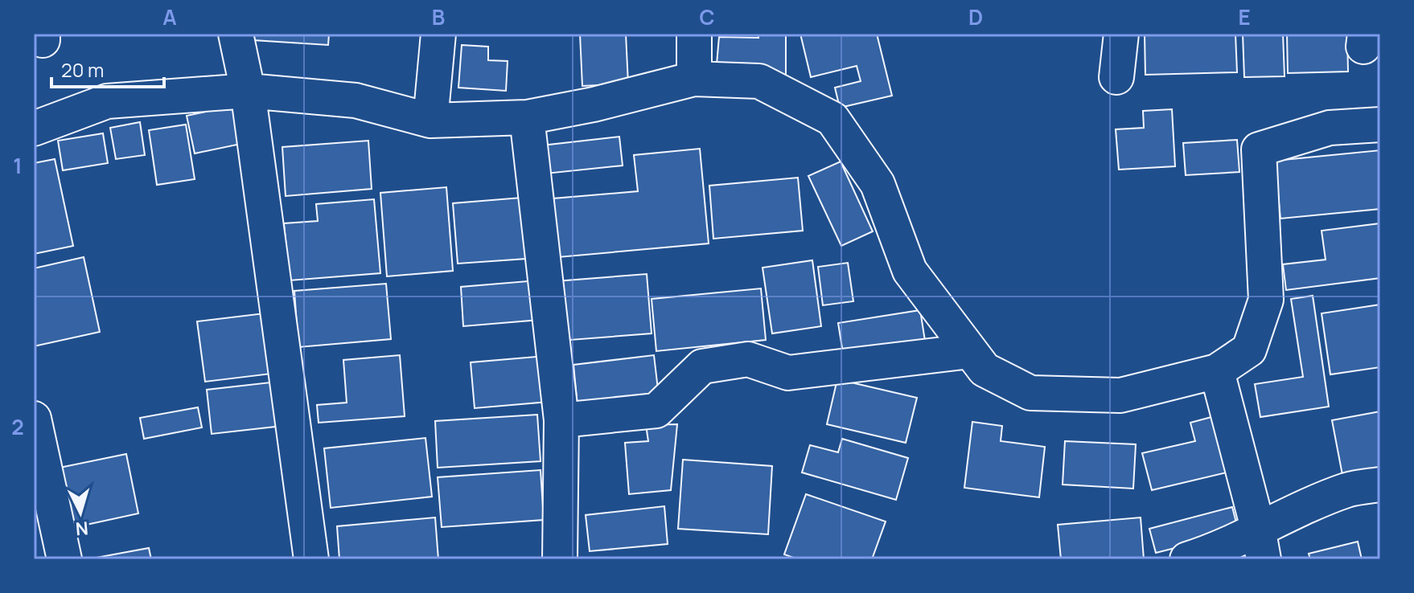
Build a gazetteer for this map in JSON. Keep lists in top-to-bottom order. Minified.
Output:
{"scale_bar":"20 m","north":"bottom","grid":{"columns":["A","B","C","D","E"],"rows":["1","2"]}}
